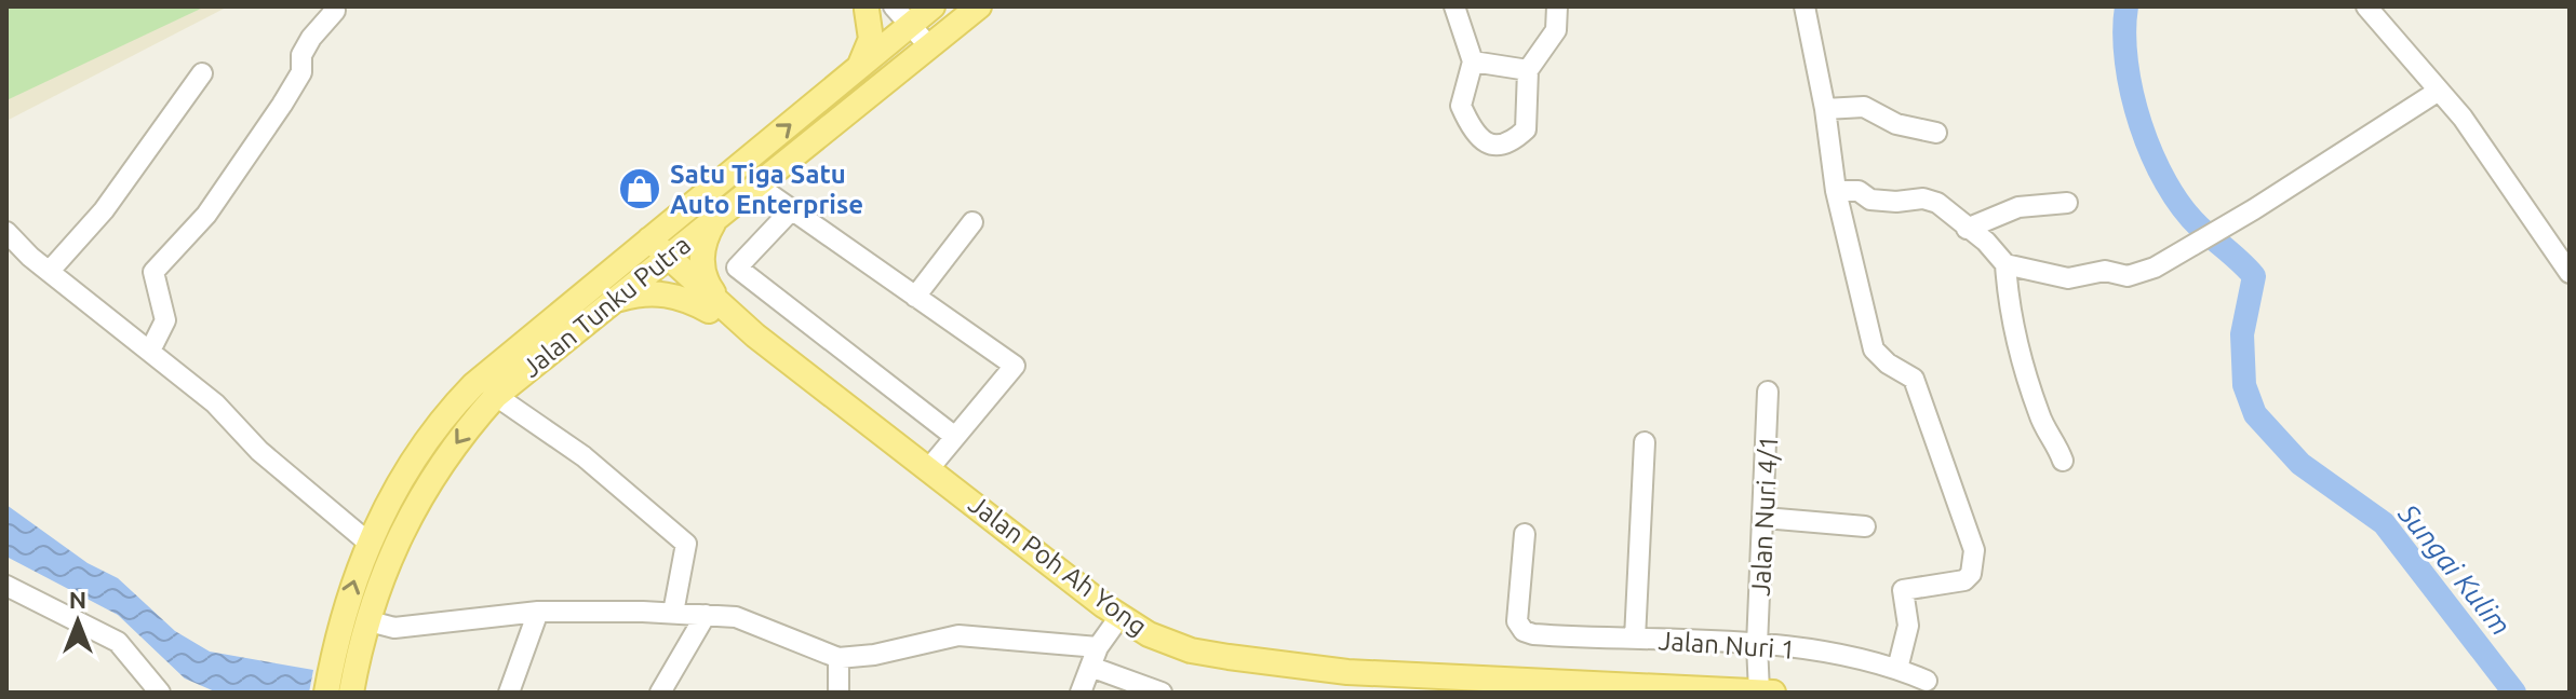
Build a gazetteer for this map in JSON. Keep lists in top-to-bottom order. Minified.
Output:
{"streets":{"main road":["Jalan Tunku Putra","Jalan Poh Ah Yong"],"street":["Jalan Nuri 4/1","Jalan Nuri 1"]},"crossings":[["Jalan Tunku Putra","Jalan Poh Ah Yong"],["Jalan Nuri 4/1","Jalan Poh Ah Yong"],["Jalan Nuri 4/1","Jalan Nuri 1"]],"water":["Sungai Kulim"],"places":{"shop":["Satu Tiga Satu Auto Enterprise"]},"north":"top"}
